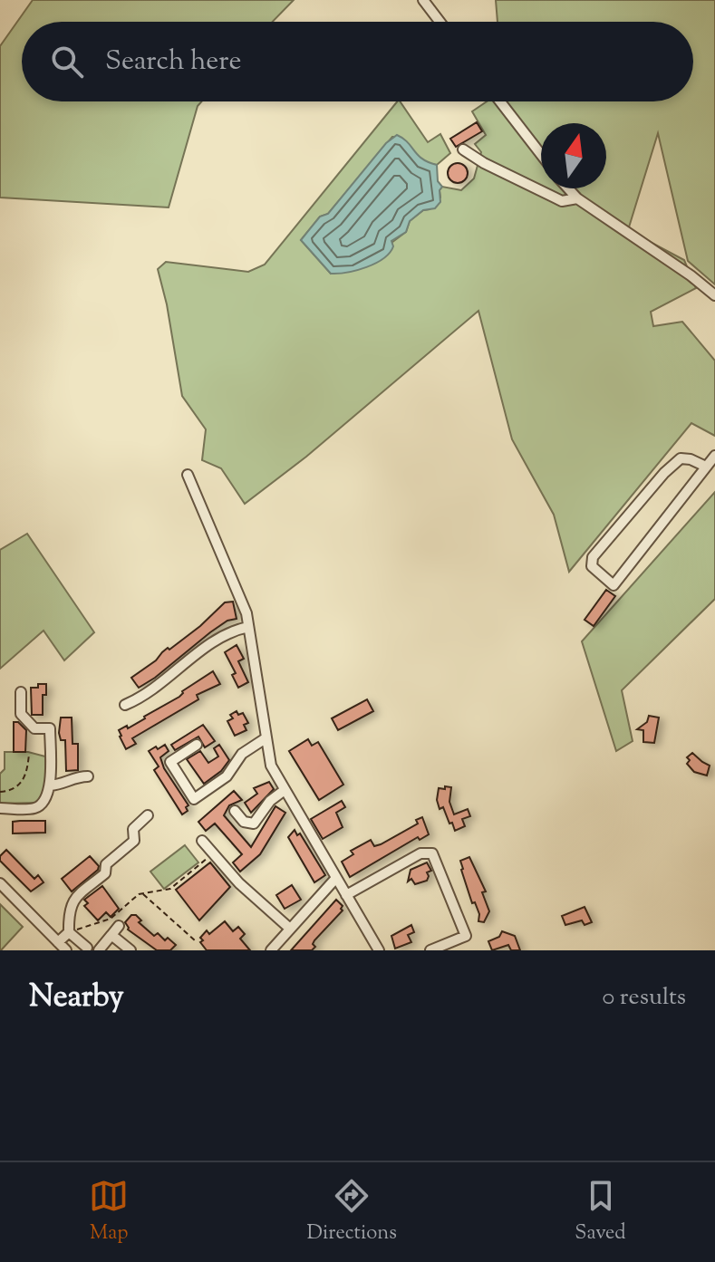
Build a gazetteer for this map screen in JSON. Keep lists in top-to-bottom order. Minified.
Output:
{"north":"top","page":{"search":"Search here","heading":["Nearby","0 results"],"nav":["Map","Directions","Saved"]}}
